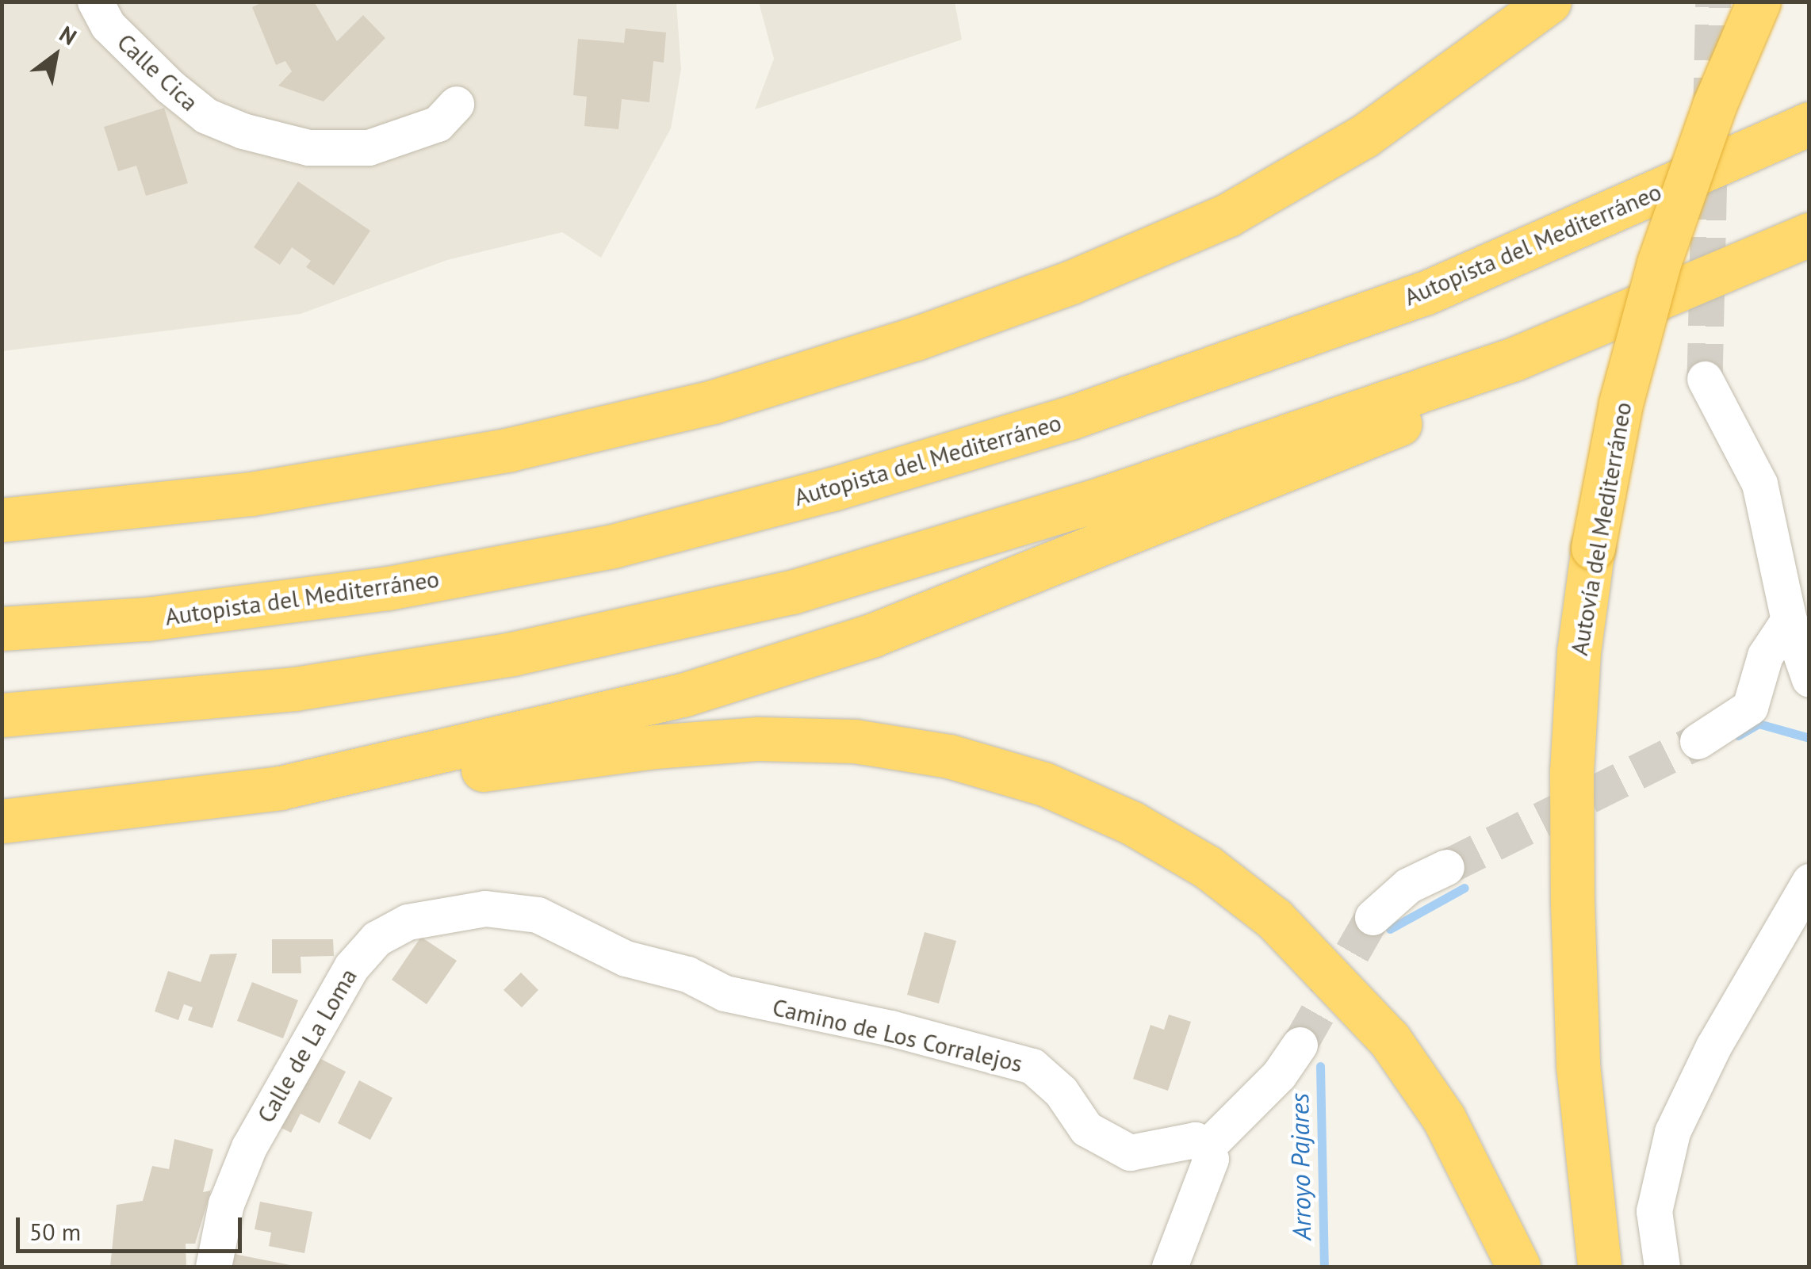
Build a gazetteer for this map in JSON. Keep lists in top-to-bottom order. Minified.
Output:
{"streets":{"highway":["Autopista del Mediterráneo","Autovía del Mediterráneo"],"street":["Calle Cica","Camino de Los Corralejos","Calle de La Loma"]},"crossings":[["Camino de Los Corralejos","Calle de La Loma"]],"water":["Arroyo Pajares"],"scale_bar":"50 m","north":"top right"}
